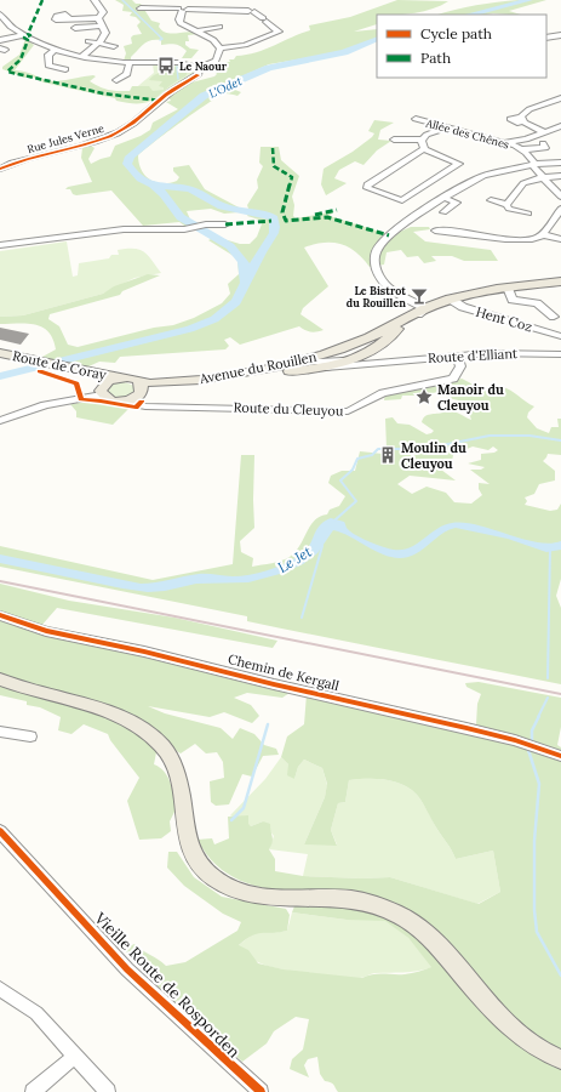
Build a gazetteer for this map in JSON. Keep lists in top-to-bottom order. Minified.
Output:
{"streets":{"main road":["Route de Coray","Avenue du Rouillen"],"street":["Allée des Chênes","Rue Jules Verne","Hent Coz","Route d'Elliant","Route du Cleuyou","Chemin de Kergall","Vieille Route de Rosporden"]},"crossings":[["Hent Coz","Avenue du Rouillen"],["Route d'Elliant","Avenue du Rouillen"],["Route d'Elliant","Route du Cleuyou"],["Route de Coray","Avenue du Rouillen"],["Route de Coray","Route du Cleuyou"],["Avenue du Rouillen","Route du Cleuyou"]],"water":["L'Odet","Le Jet"],"places":{"bus stop":["Le Naour"],"bar":["Le Bistrot du Rouillen"],"place":["Manoir du Cleuyou"],"building":["Moulin du Cleuyou"]},"legend":["Cycle path","Path"]}
